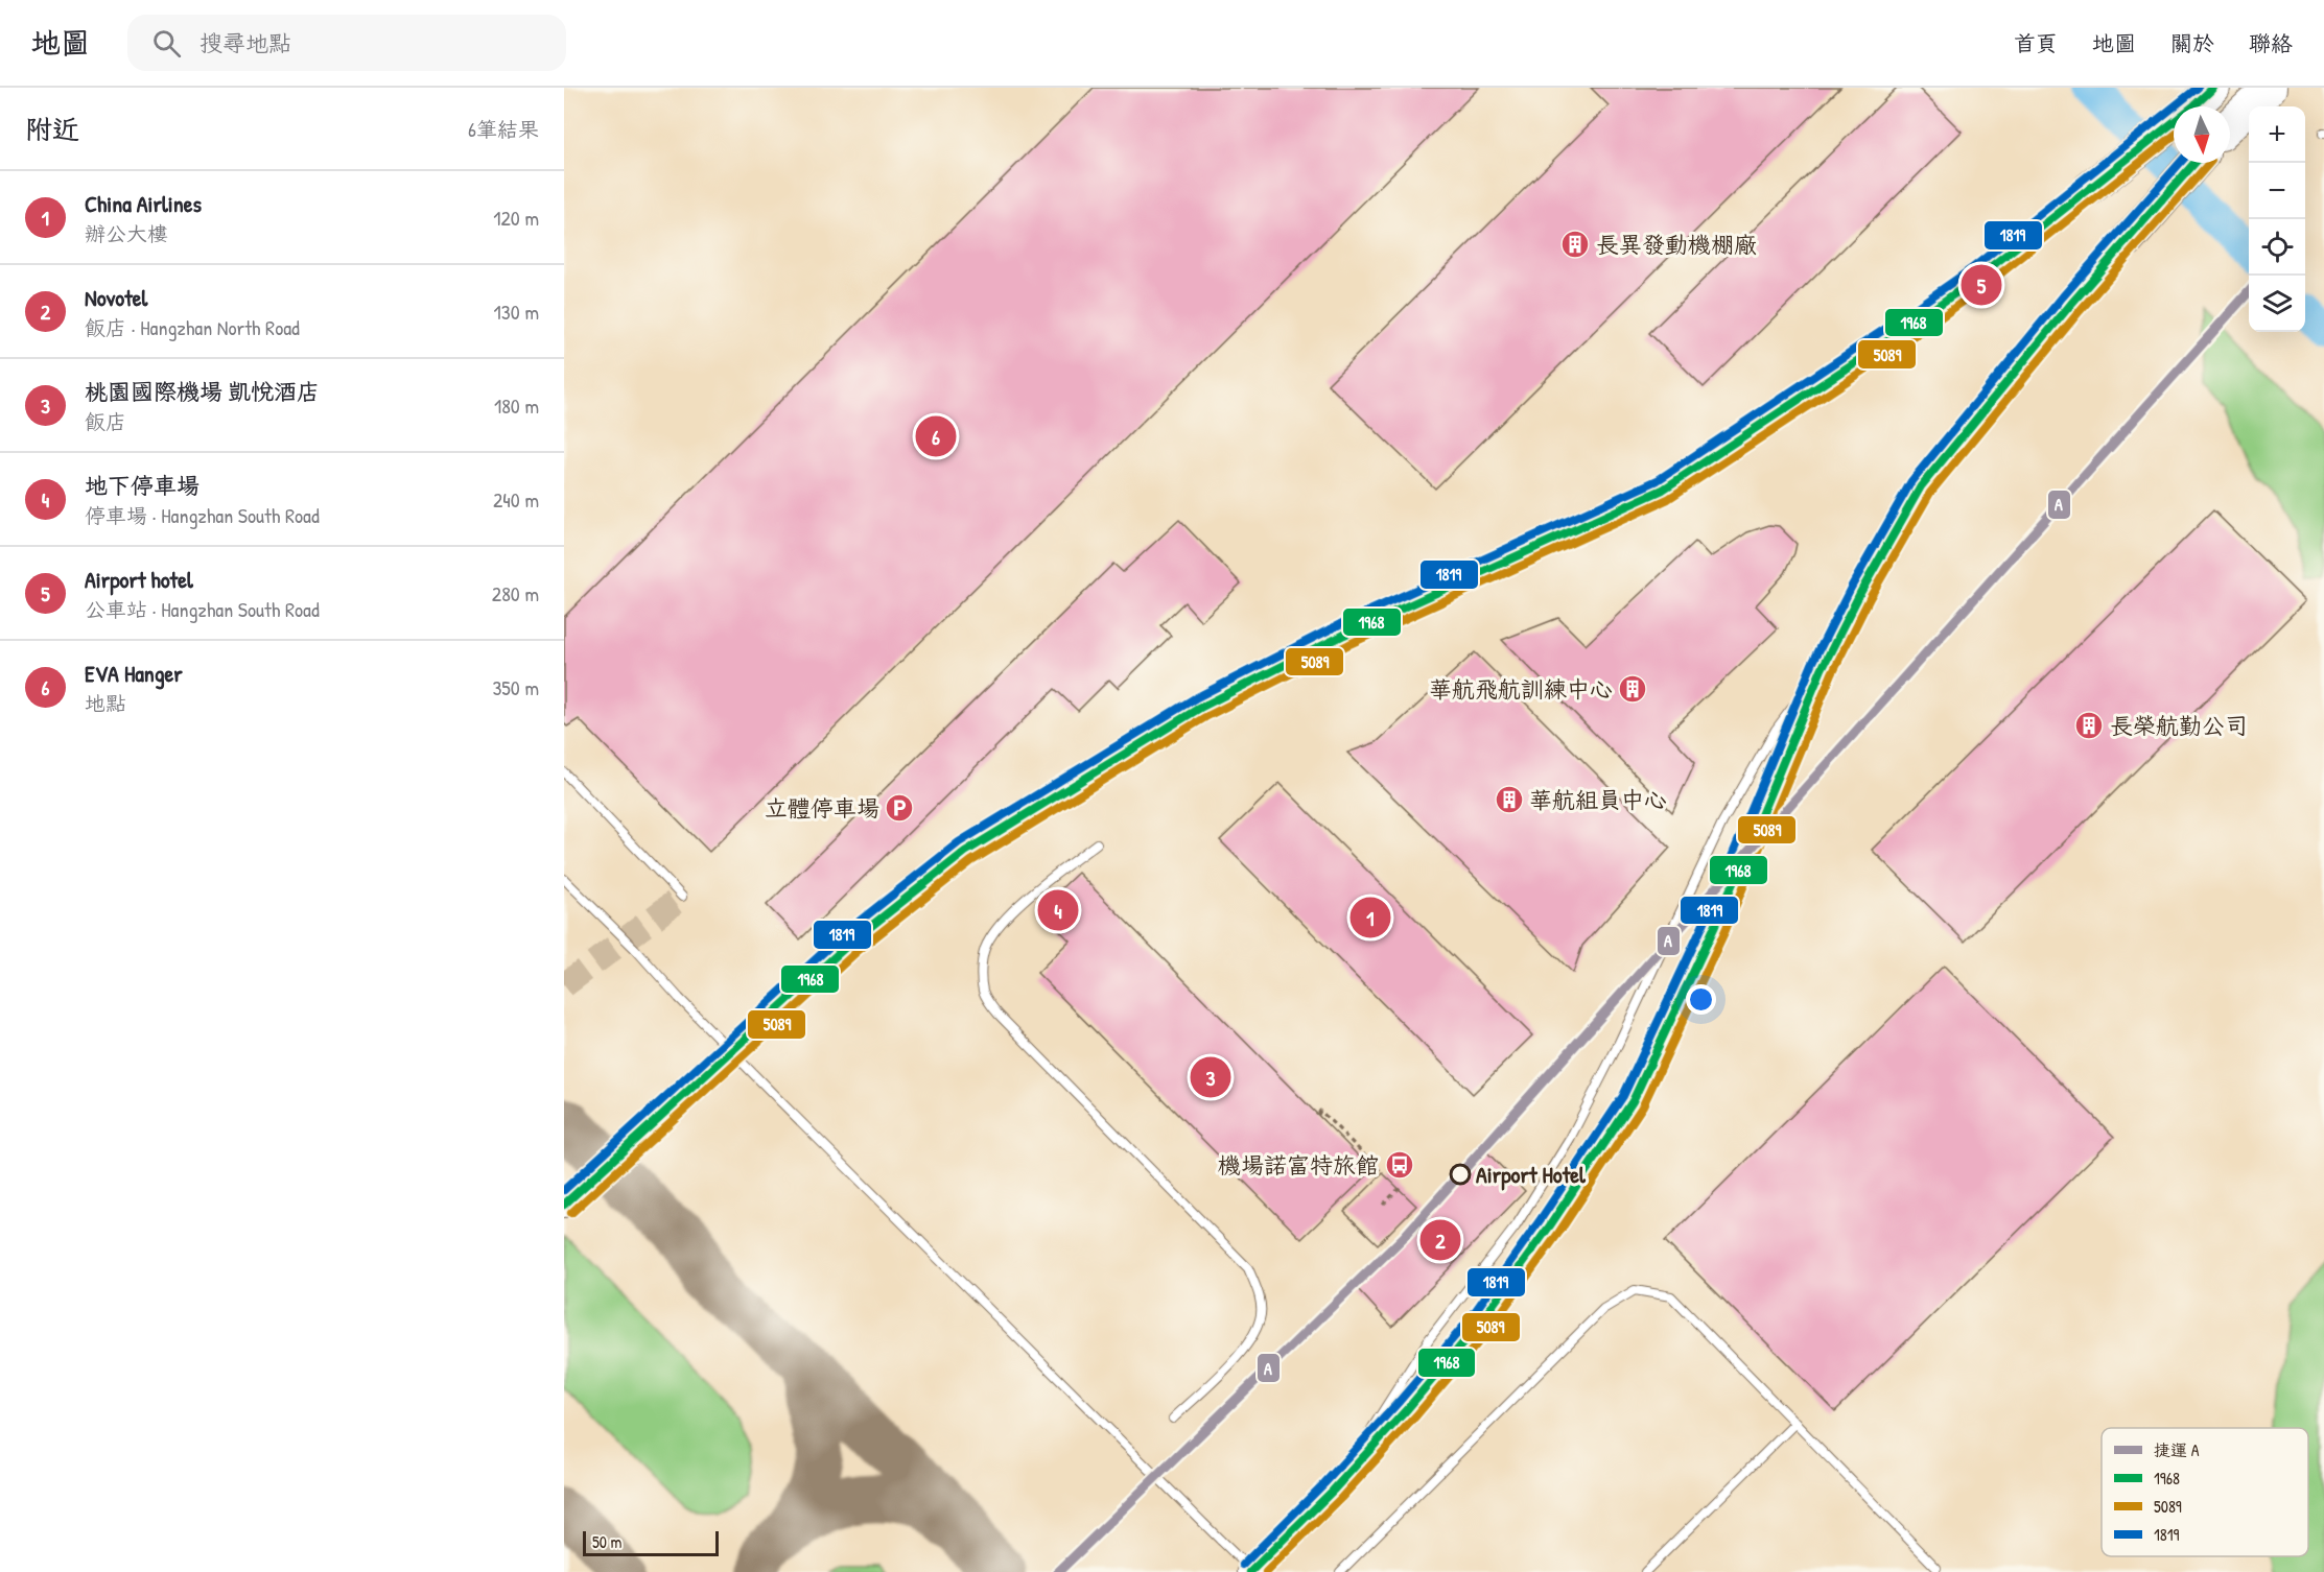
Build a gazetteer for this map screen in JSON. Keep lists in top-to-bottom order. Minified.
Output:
{"places":{"building":["長異發動機棚廠","華航飛航訓練中心","長榮航勤公司","華航組員中心"],"parking":["立體停車場"],"bus stop":["機場諾富特旅館"],"other":["Airport Hotel"]},"lines":["transit line 1968","transit line 1819","transit line 5089","metro line A"],"legend":["捷運 A","1968","5089","1819"],"scale_bar":"50 m","north":"bottom","page":{"header":"地圖","search":"搜尋地點","nav":["首頁","地圖","關於","聯絡"],"heading":["附近","6筆結果"],"map_buttons":["+","−"],"list":[{"mark":"1","name":"China Airlines","note":"辦公大樓","value":"120 m"},{"mark":"2","name":"Novotel","note":"飯店 · Hangzhan North Road","value":"130 m"},{"mark":"3","name":"桃園國際機場 凱悅酒店","note":"飯店","value":"180 m"},{"mark":"4","name":"地下停車場","note":"停車場 · Hangzhan South Road","value":"240 m"},{"mark":"5","name":"Airport hotel","note":"公車站 · Hangzhan South Road","value":"280 m"},{"mark":"6","name":"EVA Hanger","note":"地點","value":"350 m"}],"pins":["5","6","4","1","3","2"],"scale":"50 m"}}
